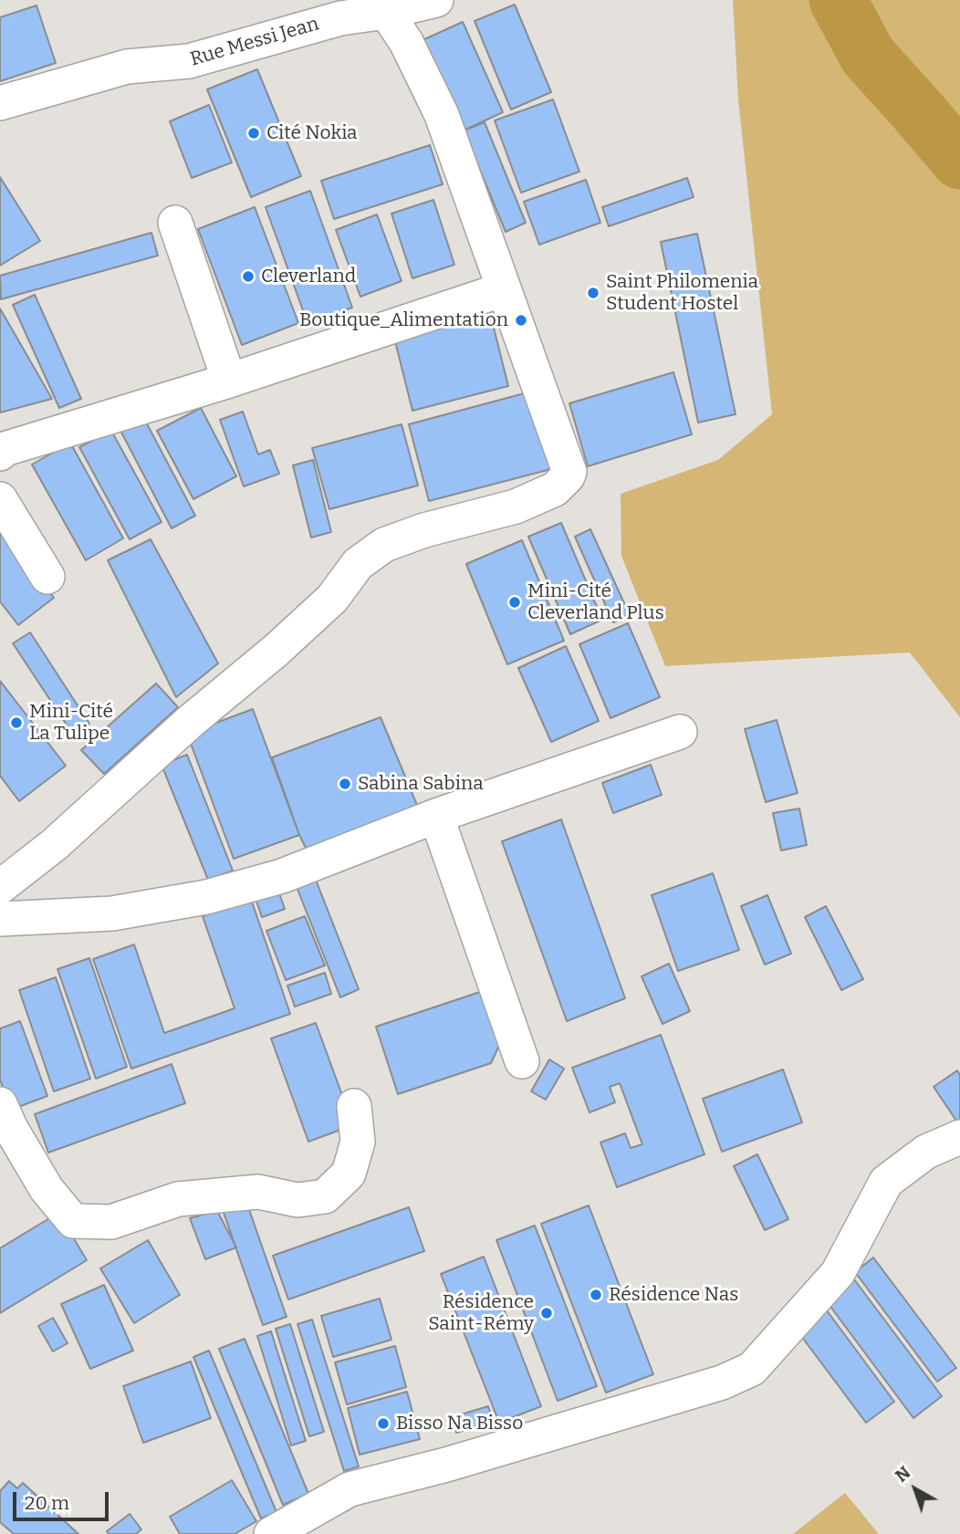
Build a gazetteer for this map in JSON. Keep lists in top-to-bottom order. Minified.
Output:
{"streets":{"street":["Rue Messi Jean"]},"places":["Cité Nokia","Cleverland","Saint Philomenia Student Hostel","Boutique_Alimentation","Mini-Cité Cleverland Plus","Mini-Cité La Tulipe","Sabina Sabina","Résidence Nas","Résidence Saint-Rémy","Bisso Na Bisso"],"scale_bar":"20 m","north":"top left"}
